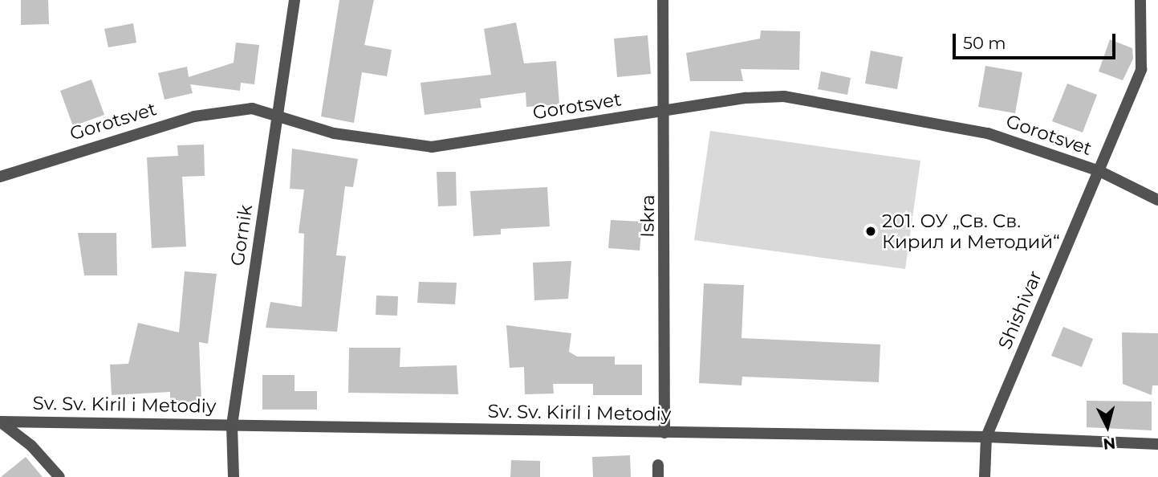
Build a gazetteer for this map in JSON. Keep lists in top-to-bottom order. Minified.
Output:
{"streets":{"street":["Gorotsvet","Iskra","Gornik","Shishivar","Sv. Sv. Kiril i Metodiy"]},"crossings":[["Gorotsvet","Iskra"],["Gorotsvet","Gornik"],["Gorotsvet","Shishivar"],["Iskra","Sv. Sv. Kiril i Metodiy"],["Gornik","Sv. Sv. Kiril i Metodiy"],["Shishivar","Sv. Sv. Kiril i Metodiy"]],"places":["201. ОУ „Св. Св. Кирил и Методий“"],"scale_bar":"50 m","north":"bottom"}
